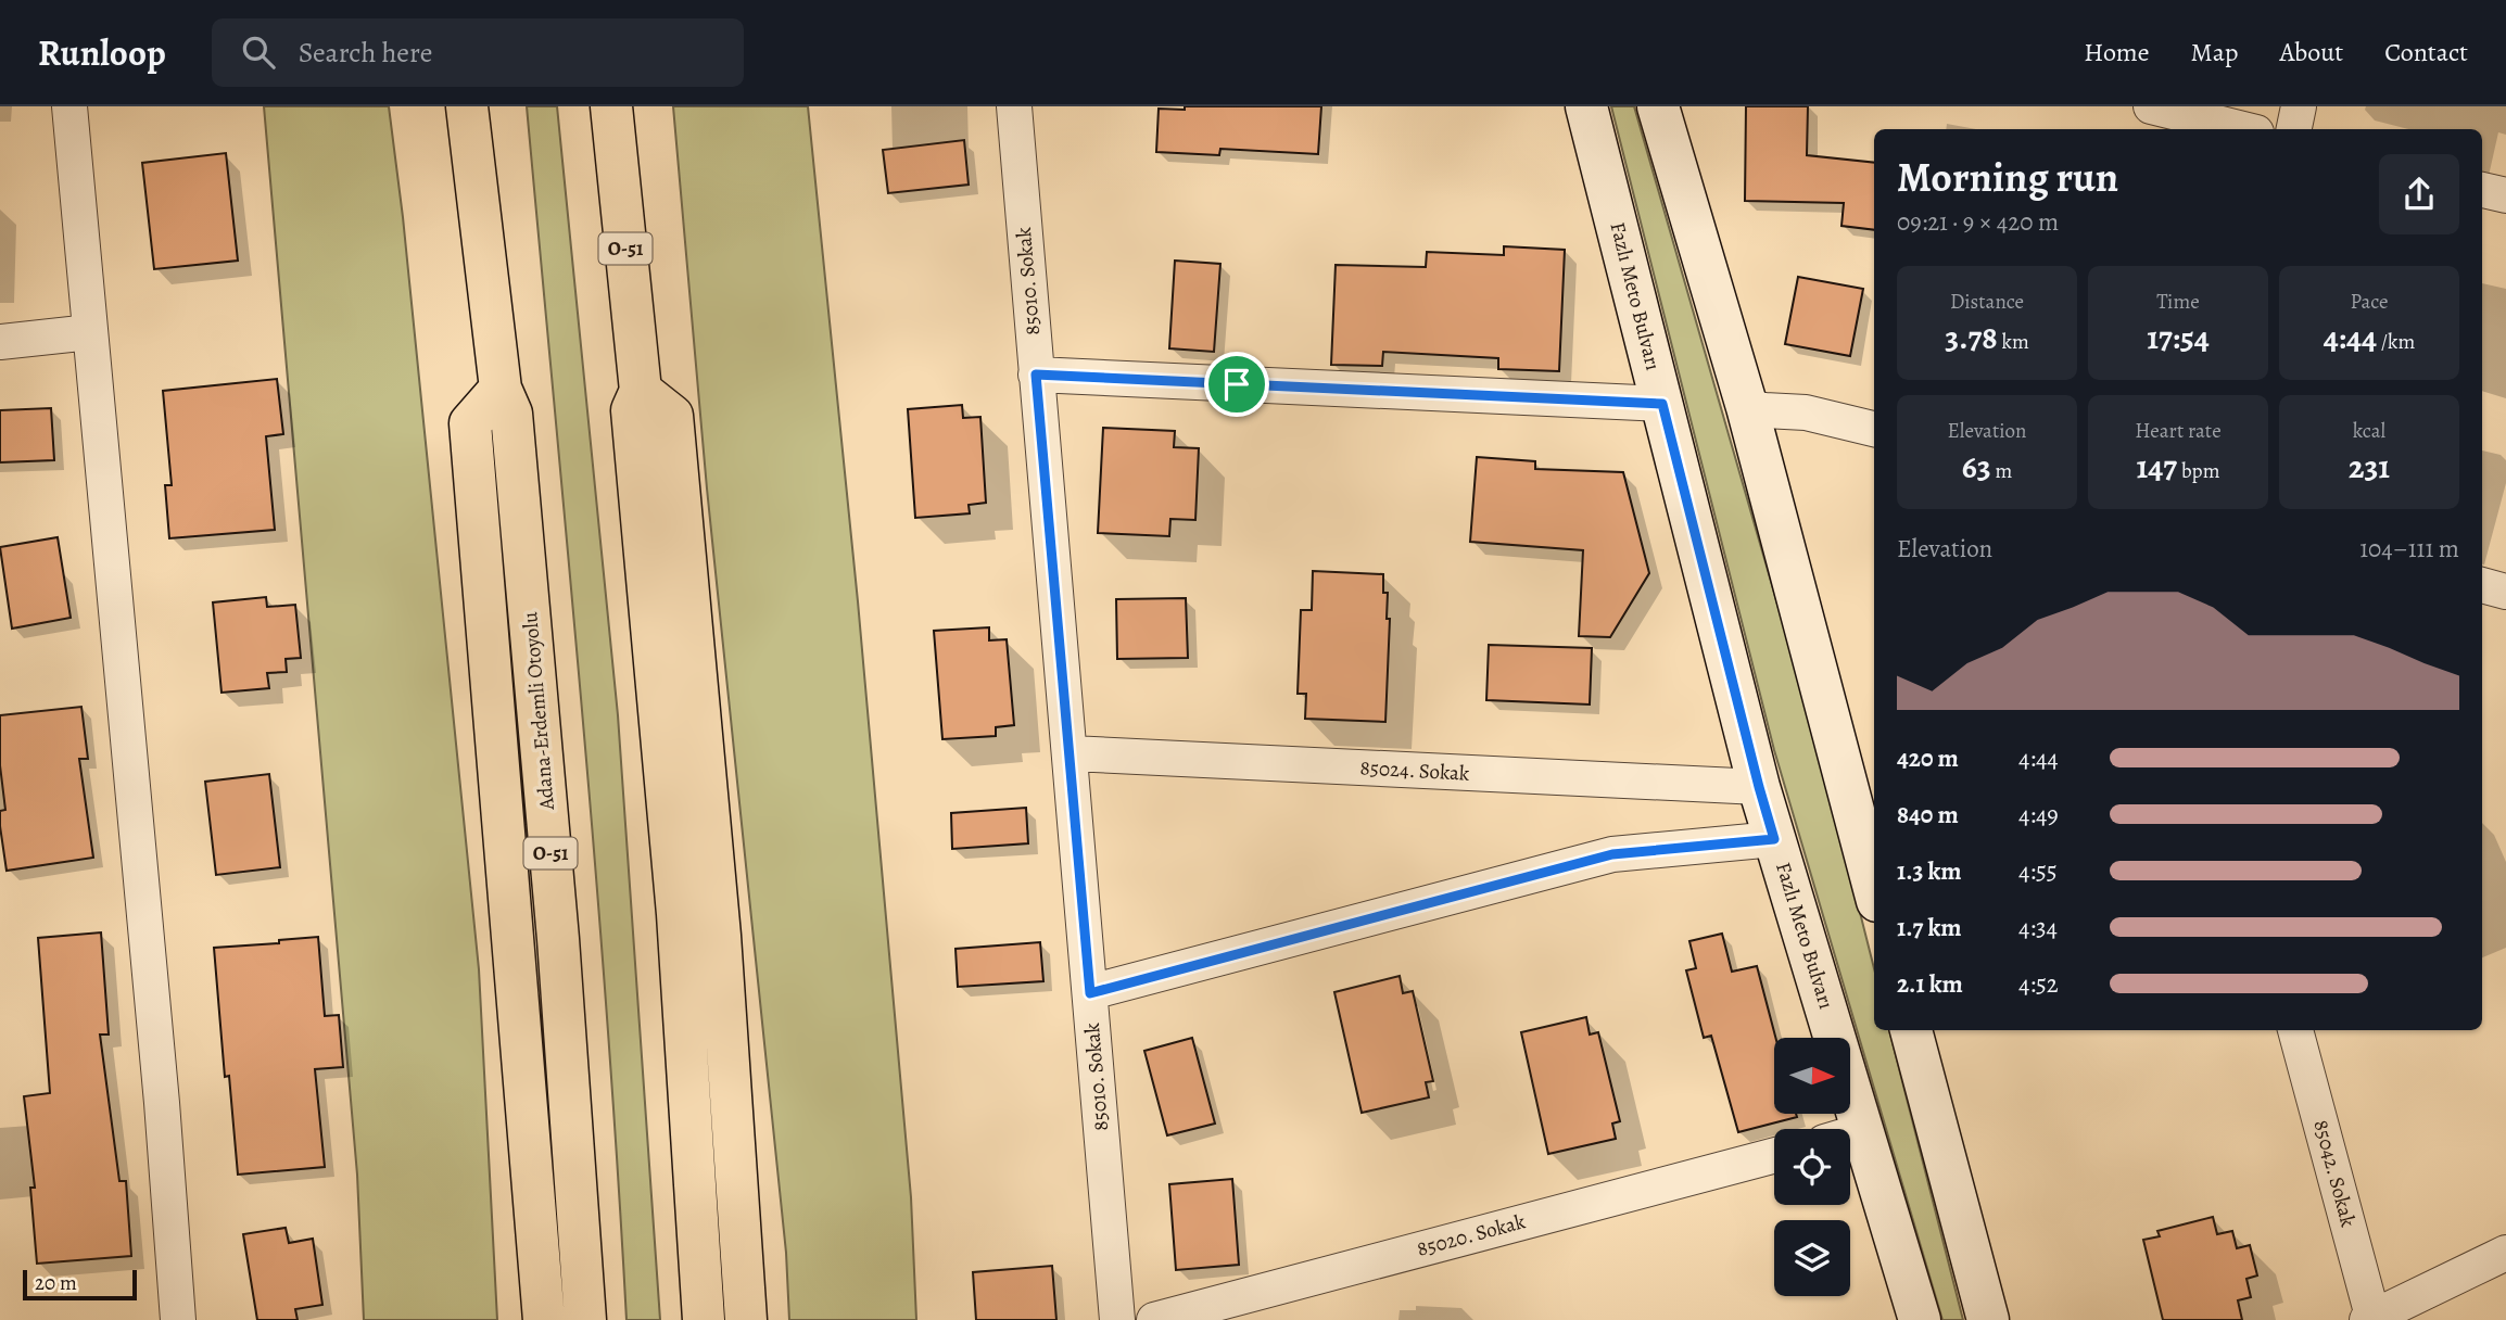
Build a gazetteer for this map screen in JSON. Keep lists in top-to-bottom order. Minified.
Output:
{"streets":{"highway":["O-51","Adana-Erdemli Otoyolu"],"main road":["Fazlı Meto Bulvarı"],"street":["85010. Sokak","85024. Sokak","85042. Sokak","85020. Sokak"]},"crossings":[["85010. Sokak","85024. Sokak"],["Fazlı Meto Bulvarı","85024. Sokak"]],"scale_bar":"20 m","north":"right","page":{"header":"Runloop","search":"Search here","nav":["Home","Map","About","Contact"],"heading":["Morning run","09:21 · 9 × 420 m"],"stats":[["Distance","3.78 km"],["Time","17:54"],["Pace","4:44 /km"],["Elevation","63 m"],["Heart rate","147 bpm"],["kcal","231"]],"chart":["Elevation","104–111 m"],"list":[{"name":"420 m","note":"4:44"},{"name":"840 m","note":"4:49"},{"name":"1.3 km","note":"4:55"},{"name":"1.7 km","note":"4:34"},{"name":"2.1 km","note":"4:52"}],"scale":"20 m"}}
